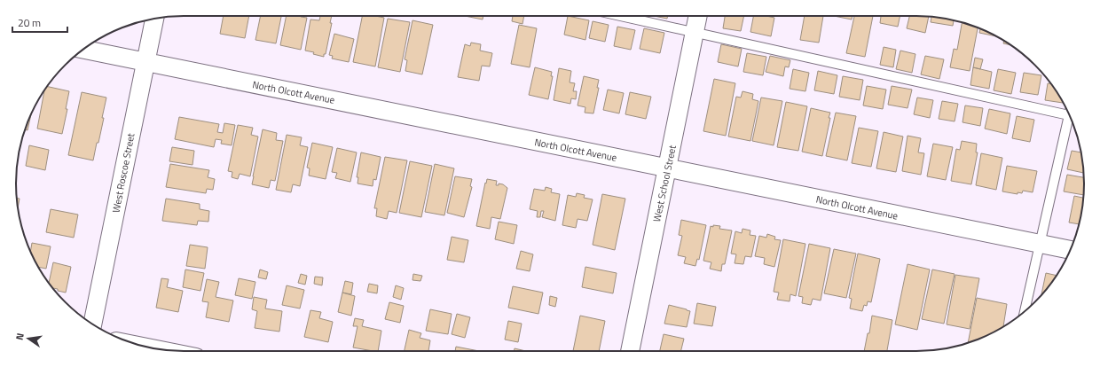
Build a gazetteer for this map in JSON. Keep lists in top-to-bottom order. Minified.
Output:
{"streets":{"street":["North Olcott Avenue","West Roscoe Street","West School Street"]},"crossings":[["North Olcott Avenue","West Roscoe Street"],["North Olcott Avenue","West School Street"]],"scale_bar":"20 m","north":"left"}
